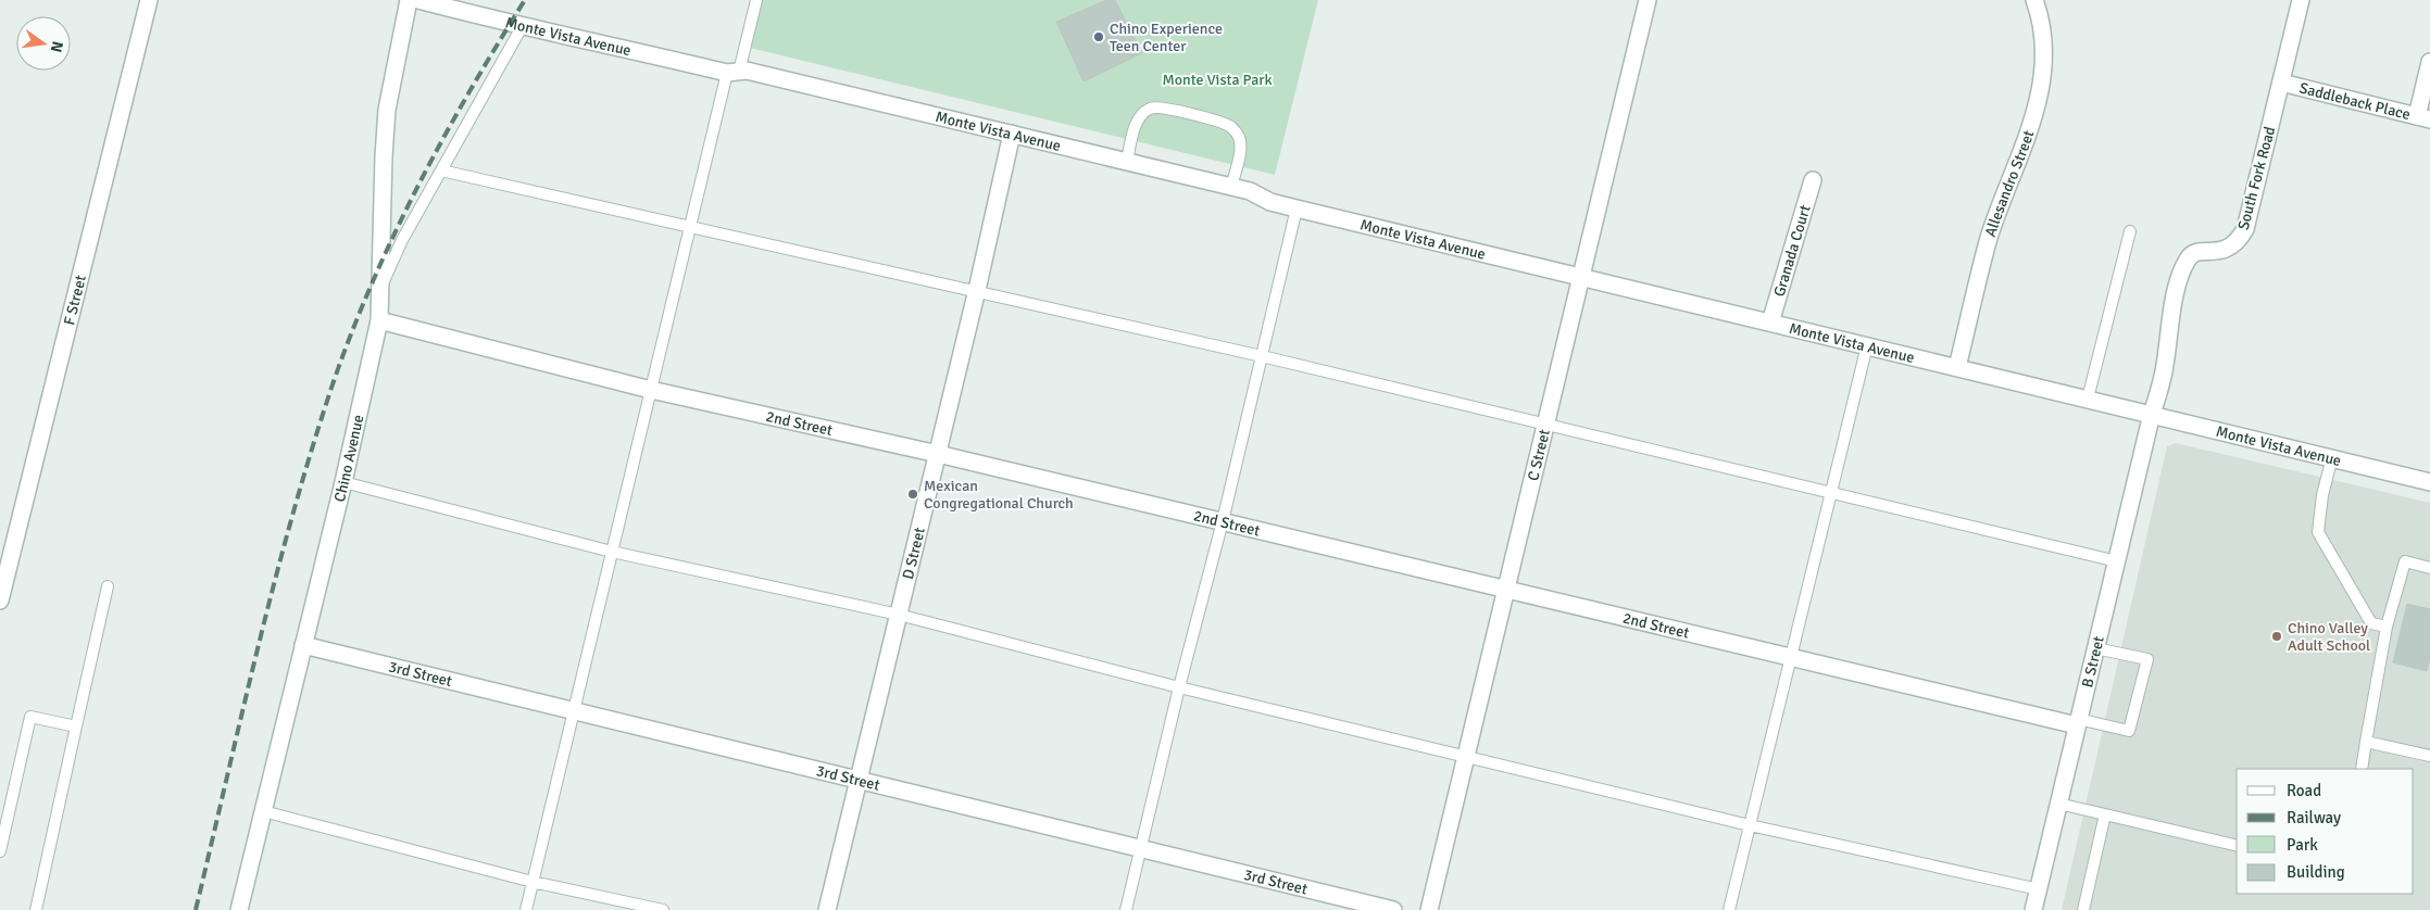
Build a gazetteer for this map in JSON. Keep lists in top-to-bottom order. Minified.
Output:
{"streets":{"street":["Monte Vista Avenue","Saddleback Place","South Fork Road","Allesandro Street","Granada Court","F Street","2nd Street","C Street","Chino Avenue","D Street","B Street","3rd Street"]},"crossings":[["Monte Vista Avenue","South Fork Road"],["Monte Vista Avenue","Allesandro Street"],["Monte Vista Avenue","Granada Court"],["Monte Vista Avenue","C Street"],["Monte Vista Avenue","D Street"],["Monte Vista Avenue","B Street"],["Saddleback Place","South Fork Road"],["South Fork Road","B Street"],["2nd Street","C Street"],["2nd Street","Chino Avenue"],["2nd Street","D Street"],["2nd Street","B Street"],["Chino Avenue","3rd Street"],["D Street","3rd Street"]],"parks":["Monte Vista Park"],"places":["Chino Experience Teen Center","Mexican Congregational Church","Chino Valley Adult School"],"legend":["Road","Railway","Park","Building"],"north":"right"}
